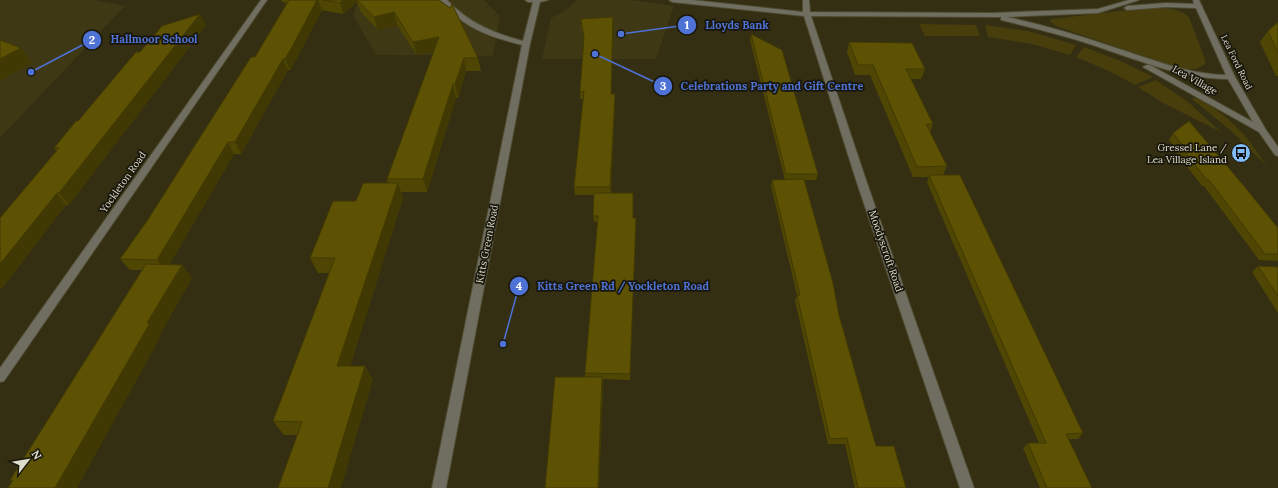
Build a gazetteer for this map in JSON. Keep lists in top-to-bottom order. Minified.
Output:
{"streets":{"street":["Lea Ford Road","Lea Village","Yockleton Road","Kitts Green Road","Moodyscroft Road"]},"crossings":[["Lea Ford Road","Lea Village"],["Lea Village","Moodyscroft Road"]],"places":{"other":["Lloyds Bank","Celebrations Party and Gift Centre","Hallmoor School","Kitts Green Rd / Yockleton Road"],"bus stop":["Gressel Lane / Lea Village Island"]},"north":"top right"}
